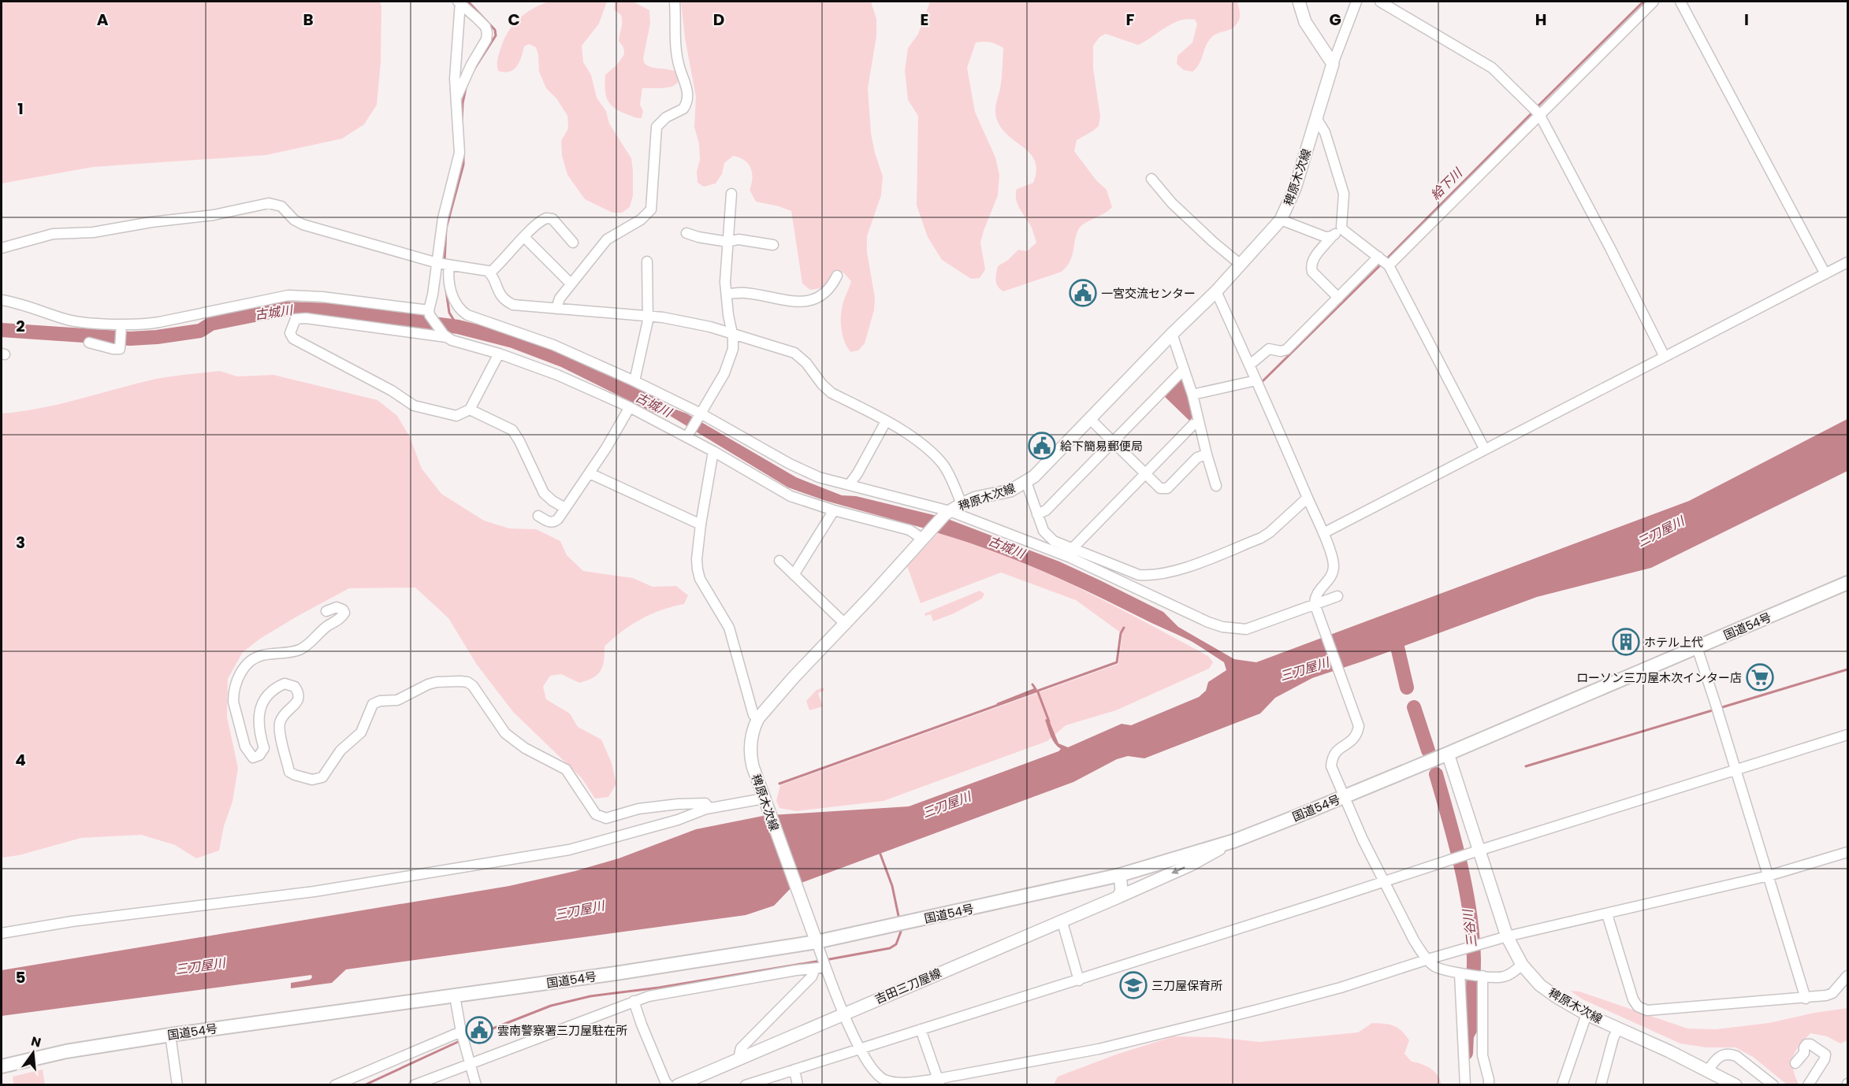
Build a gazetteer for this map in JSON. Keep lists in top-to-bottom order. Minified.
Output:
{"streets":{"highway":["国道54号"],"main road":["稗原木次線","吉田三刀屋線"]},"crossings":[["稗原木次線","国道54号"],["国道54号","吉田三刀屋線"]],"water":["給下川","古城川","三刀屋川","三谷川"],"places":{"public building":["一宮交流センター","給下簡易郵便局","雲南警察署三刀屋駐在所"],"building":["ホテル上代"],"supermarket":["ローソン三刀屋木次インター店"],"school or university":["三刀屋保育所"]},"north":"top","grid":{"columns":["A","B","C","D","E","F","G","H","I"],"rows":["1","2","3","4","5"]}}
